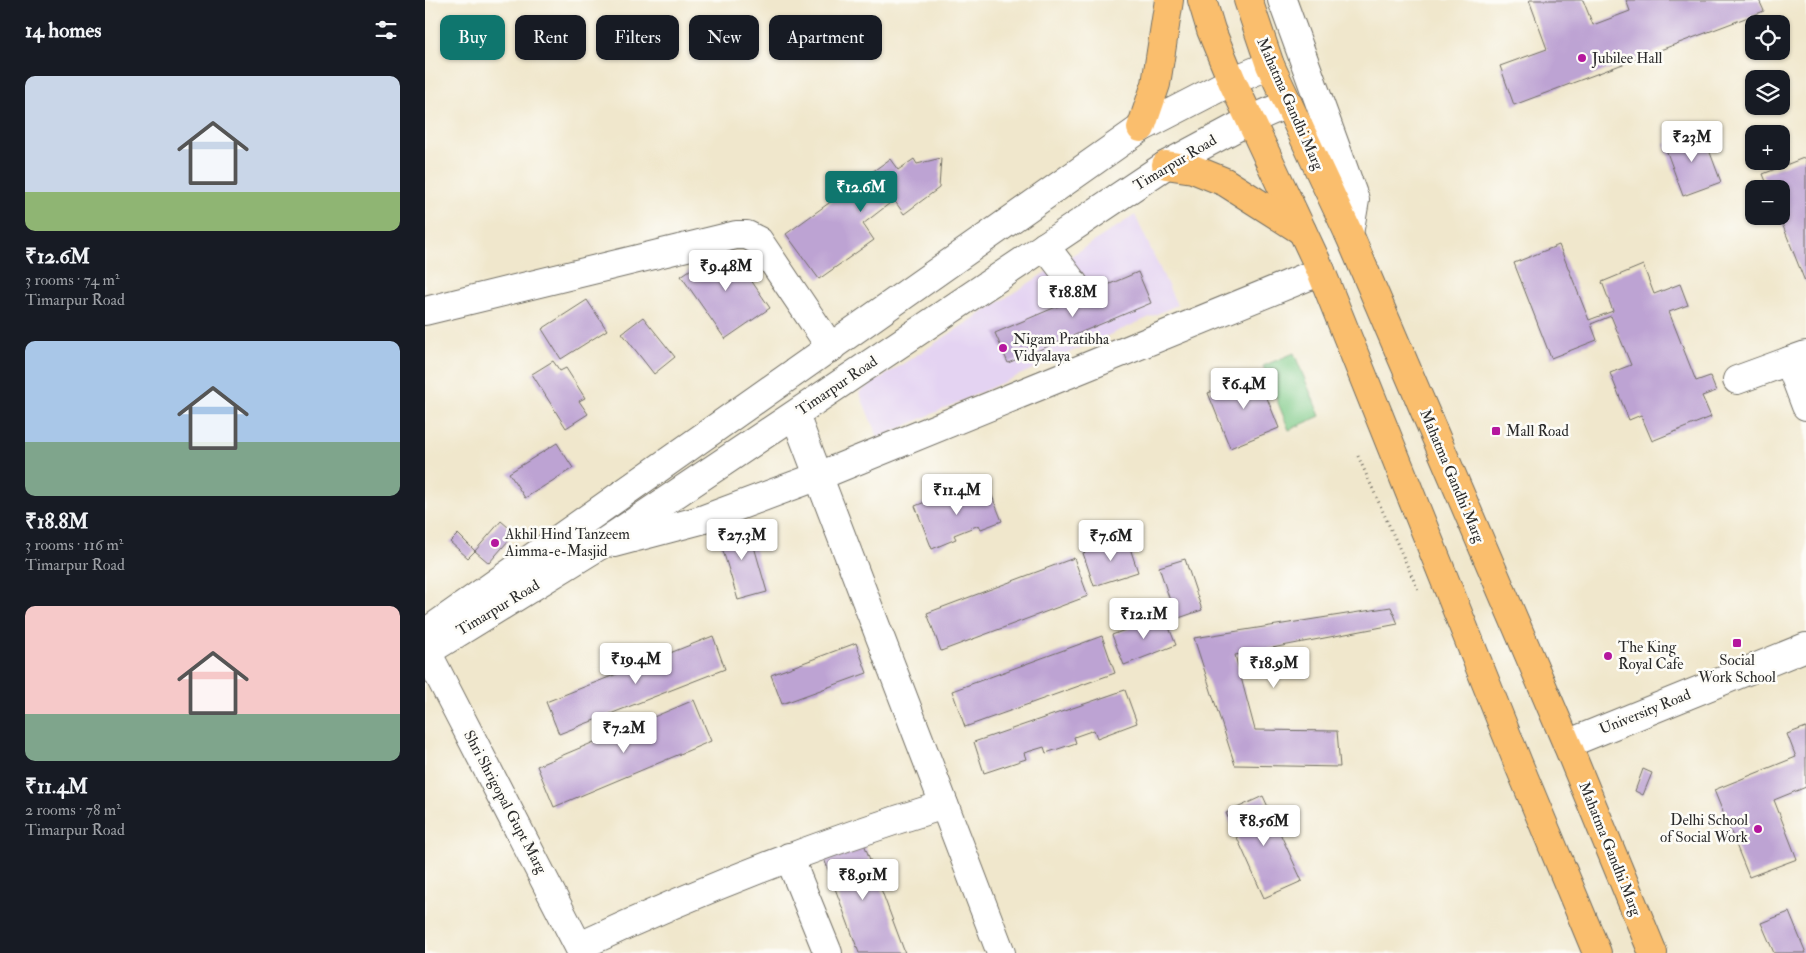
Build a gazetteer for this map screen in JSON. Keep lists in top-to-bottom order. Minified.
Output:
{"streets":{"main road":["Mahatma Gandhi Marg"],"street":["Timarpur Road","University Road","Shri Shrigopal Gupt Marg"]},"crossings":[["Mahatma Gandhi Marg","Timarpur Road"],["Mahatma Gandhi Marg","University Road"],["Timarpur Road","Shri Shrigopal Gupt Marg"]],"places":{"other":["Jubilee Hall","Nigam Pratibha Vidyalaya","Akhil Hind Tanzeem Aimma-e-Masjid","The King Royal Cafe","Delhi School of Social Work"],"transit":["Mall Road","Social Work School"]},"page":{"heading":"14 homes","map_buttons":["+","−"],"chip":["Buy","Rent","Filters","New","Apartment"],"list":[{"name":"₹12.6M","note":"3 rooms · 74 m² · Timarpur Road"},{"name":"₹18.8M","note":"3 rooms · 116 m² · Timarpur Road"},{"name":"₹11.4M","note":"2 rooms · 78 m² · Timarpur Road"}],"price":["₹23M","₹12.6M","₹9.48M","₹18.8M","₹6.4M","₹11.4M","₹27.3M","₹7.6M","₹12.1M","₹19.4M","₹18.9M","₹7.2M","₹8.56M","₹8.91M"]}}
